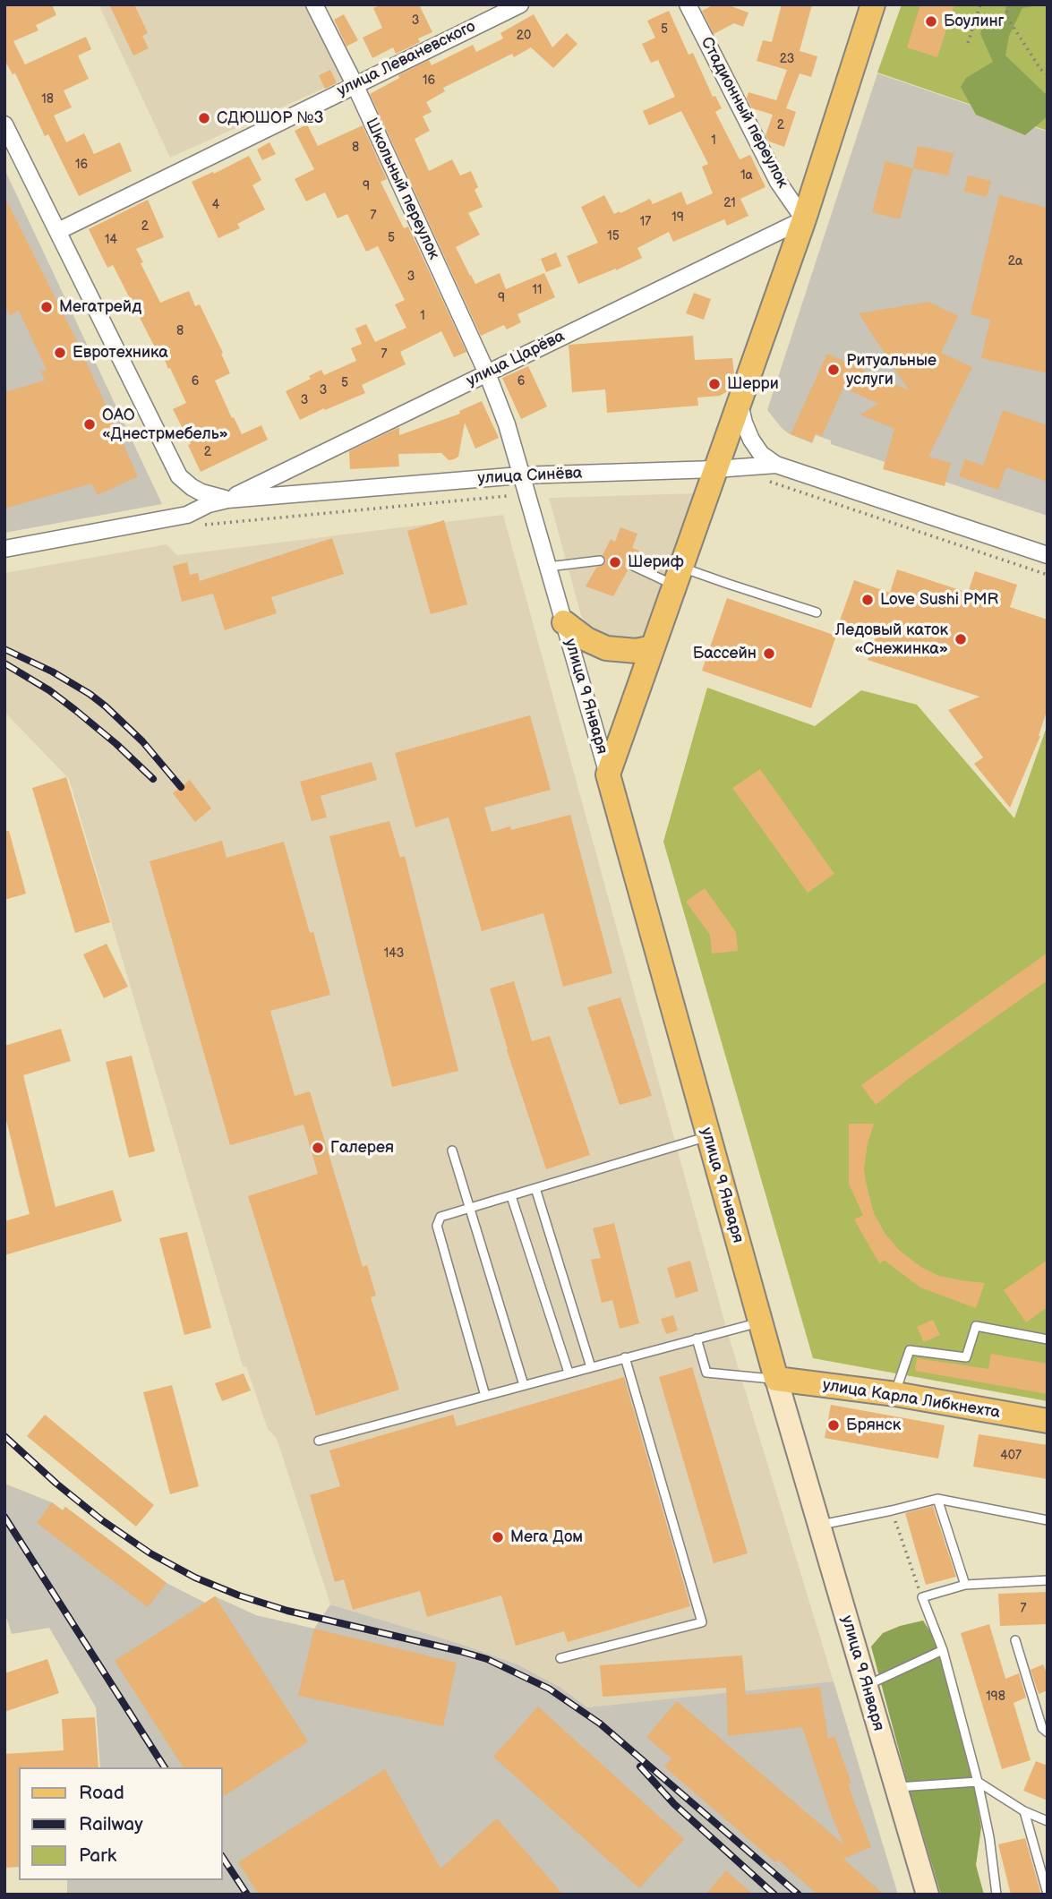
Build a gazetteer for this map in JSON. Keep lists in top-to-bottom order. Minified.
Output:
{"streets":{"main road":["улица 9 Января","улица Карла Либкнехта"],"street":["улица Леваневского","Стадионный переулок","Школьный переулок","улица Царёва","улица Синёва"]},"crossings":[["улица Леваневского","Школьный переулок"],["Стадионный переулок","улица Царёва"],["Школьный переулок","улица Царёва"],["Школьный переулок","улица Синёва"],["Школьный переулок","улица 9 Января"],["улица Царёва","улица Синёва"],["улица Синёва","улица 9 Января"],["улица 9 Января","улица Карла Либкнехта"]],"places":["Боулинг","СДЮШОР №3","Мегатрейд","Евротехника","Ритуальные услуги","Шерри","ОАО «Днестрмебель»","Шериф","Love Sushi PMR","Ледовый каток «Снежинка»","Бассейн","Галерея","Брянск","Мега Дом"],"house_numbers":["3","5","20","23","16","18","2","1","8","16","1а","9","21","4","7","19","17","2","15","5","14","2а","3","11","9","1","8","7","6","6","5","3","3","2","143","407","7","198"],"legend":["Road","Railway","Park"]}
